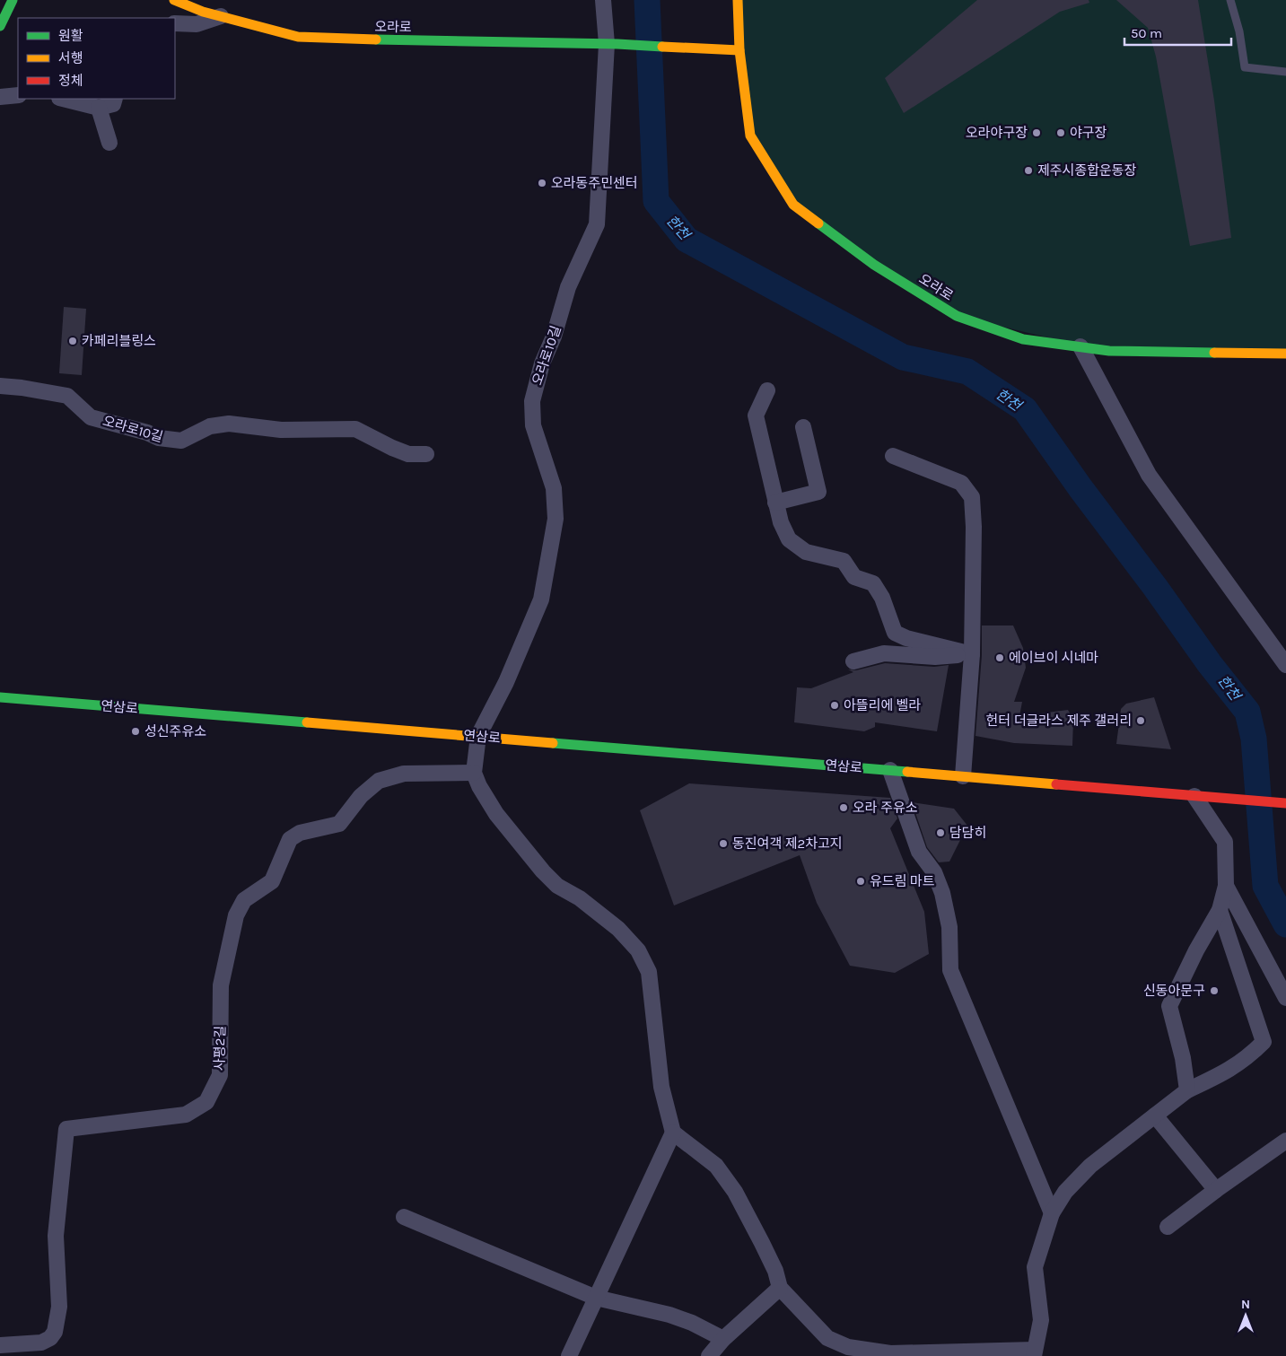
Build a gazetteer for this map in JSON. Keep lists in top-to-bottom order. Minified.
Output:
{"streets":{"main road":["오라로","연삼로"],"street":["오라로10길","사평2길"]},"crossings":[["오라로","오라로10길"],["오라로10길","연삼로"]],"water":["한천"],"places":["오라야구장","야구장","제주시종합운동장","오라동주민센터","카페리블링스","에이브이 시네마","아뜰리에 벨라","헌터 더글라스 제주 갤러리","성신주유소","오라 주유소","담담히","동진여객 제2차고지","유드림 마트","신동아문구"],"legend":["원활","서행","정체"],"scale_bar":"50 m","north":"top"}
